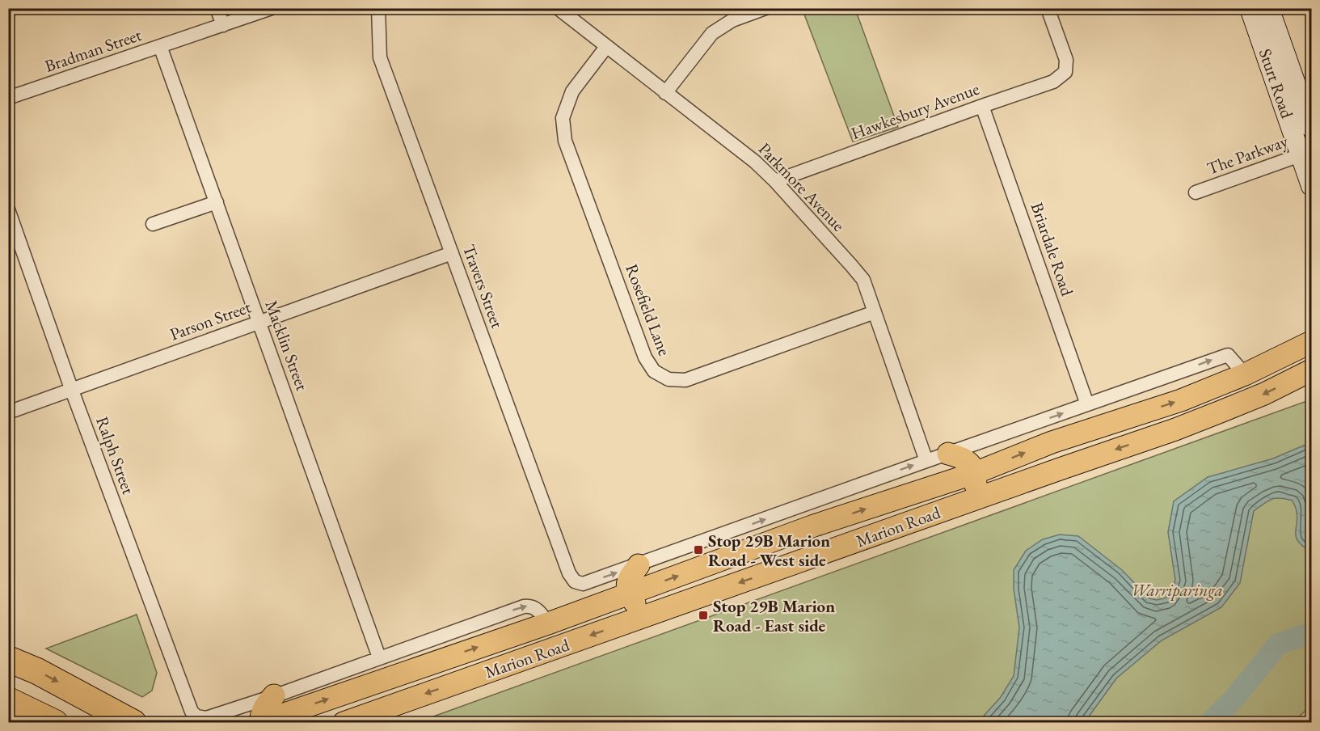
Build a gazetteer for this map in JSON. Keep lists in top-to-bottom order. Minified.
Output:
{"streets":{"main road":["Sturt Road","Marion Road"],"street":["Bradman Street","Hawkesbury Avenue","The Parkway","Parkmore Avenue","Briardale Road","Travers Street","Rosefield Lane","Parson Street","Macklin Street","Ralph Street"]},"crossings":[["Bradman Street","Macklin Street"],["Sturt Road","The Parkway"],["Hawkesbury Avenue","Parkmore Avenue"],["Hawkesbury Avenue","Briardale Road"],["Parkmore Avenue","Rosefield Lane"],["Travers Street","Parson Street"],["Parson Street","Macklin Street"],["Parson Street","Ralph Street"],["Macklin Street","Marion Road"],["Ralph Street","Marion Road"]],"one_way":["Travers Street"],"parks":["Warriparinga"],"places":{"transit":["Stop 29B Marion Road - West side","Stop 29B Marion Road - East side"]}}
